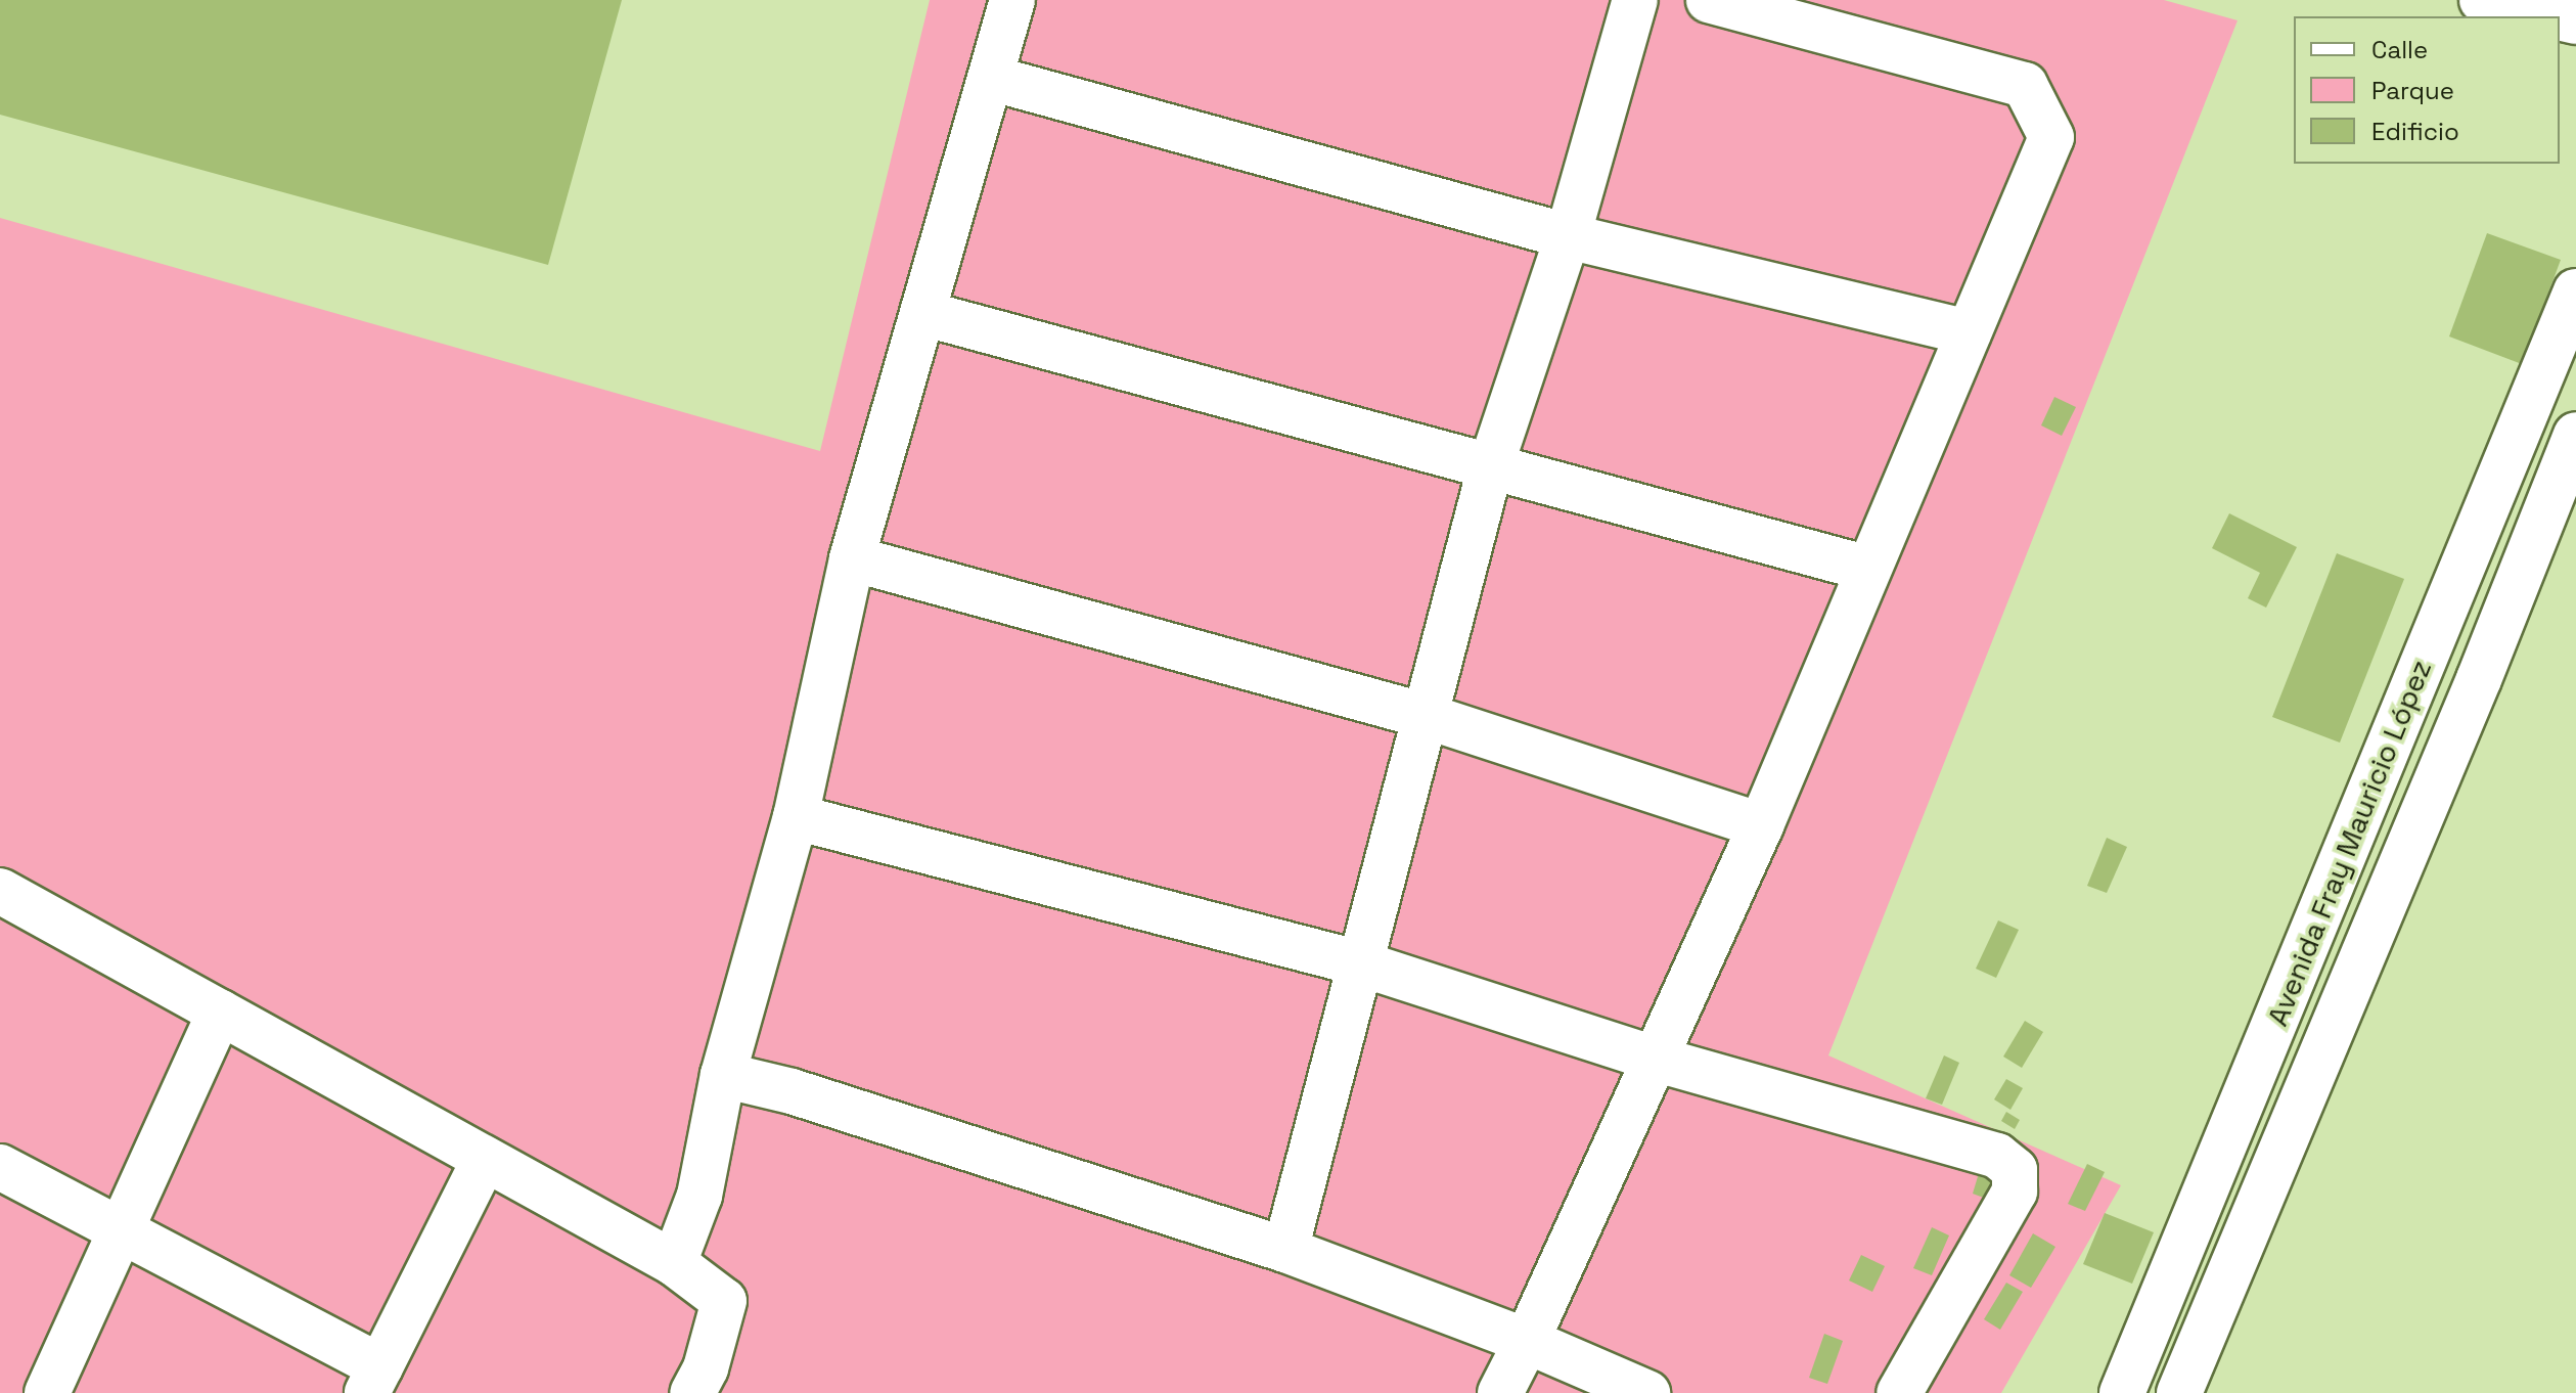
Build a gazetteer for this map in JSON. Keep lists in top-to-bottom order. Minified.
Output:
{"streets":{"street":["Avenida Fray Mauricio López"]},"legend":["Calle","Parque","Edificio"]}
